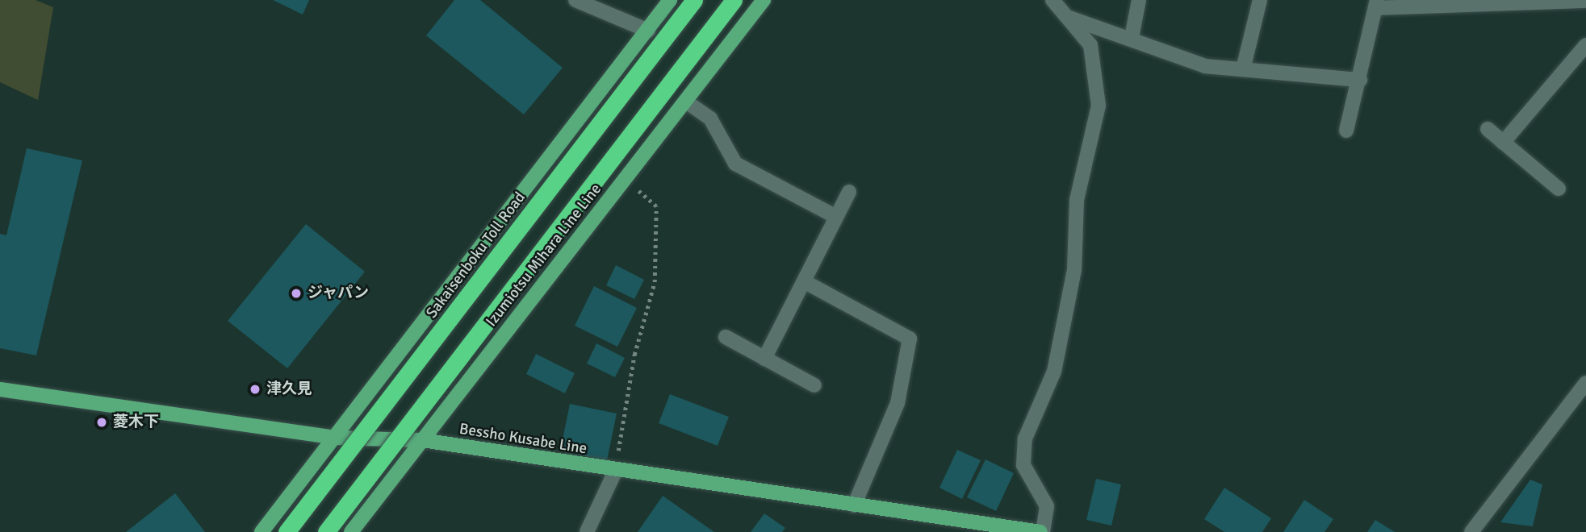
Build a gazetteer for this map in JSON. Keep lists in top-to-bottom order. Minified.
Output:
{"streets":{"highway":["Sakaisenboku Toll Road"],"main road":["Izumiotsu Mihara Line Line","Bessho Kusabe Line"]},"crossings":[["Izumiotsu Mihara Line Line","Bessho Kusabe Line"]],"places":["ジャパン","津久見","菱木下"]}
